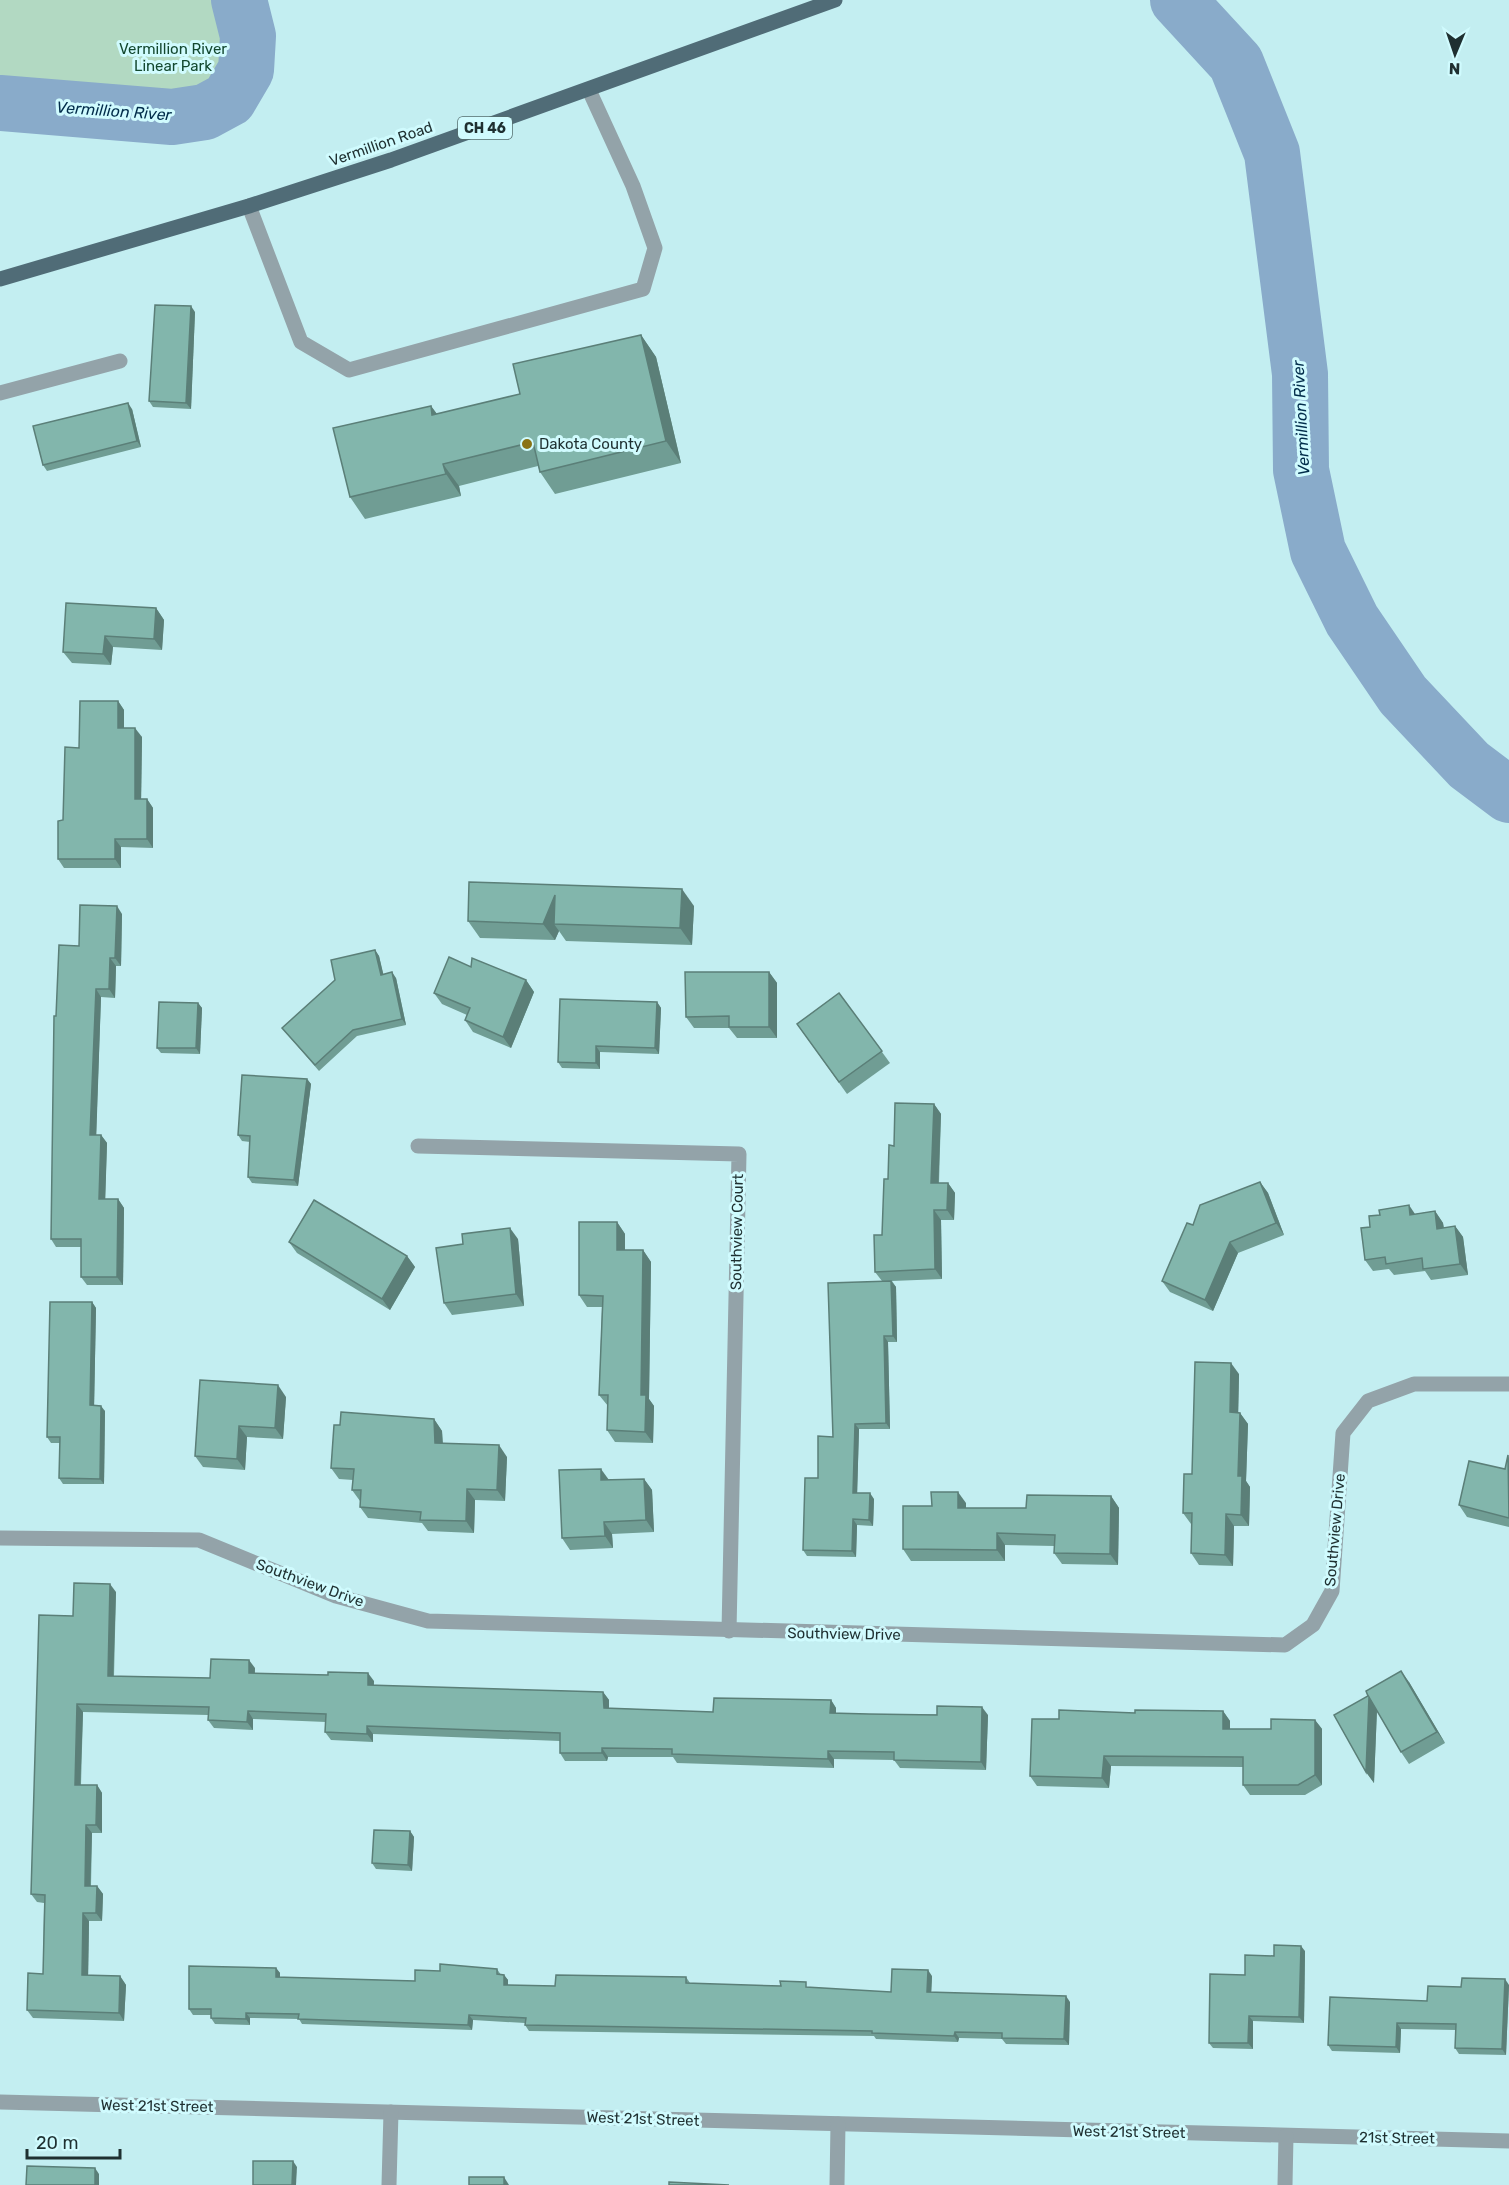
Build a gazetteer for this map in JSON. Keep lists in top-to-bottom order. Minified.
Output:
{"streets":{"main road":["CH 46","Vermillion Road"],"street":["Southview Court","Southview Drive","West 21st Street","21st Street"]},"crossings":[["Southview Court","Southview Drive"],["West 21st Street","21st Street"]],"water":["Vermillion River"],"parks":["Vermillion River Linear Park"],"places":["Dakota County"],"scale_bar":"20 m","north":"bottom"}
